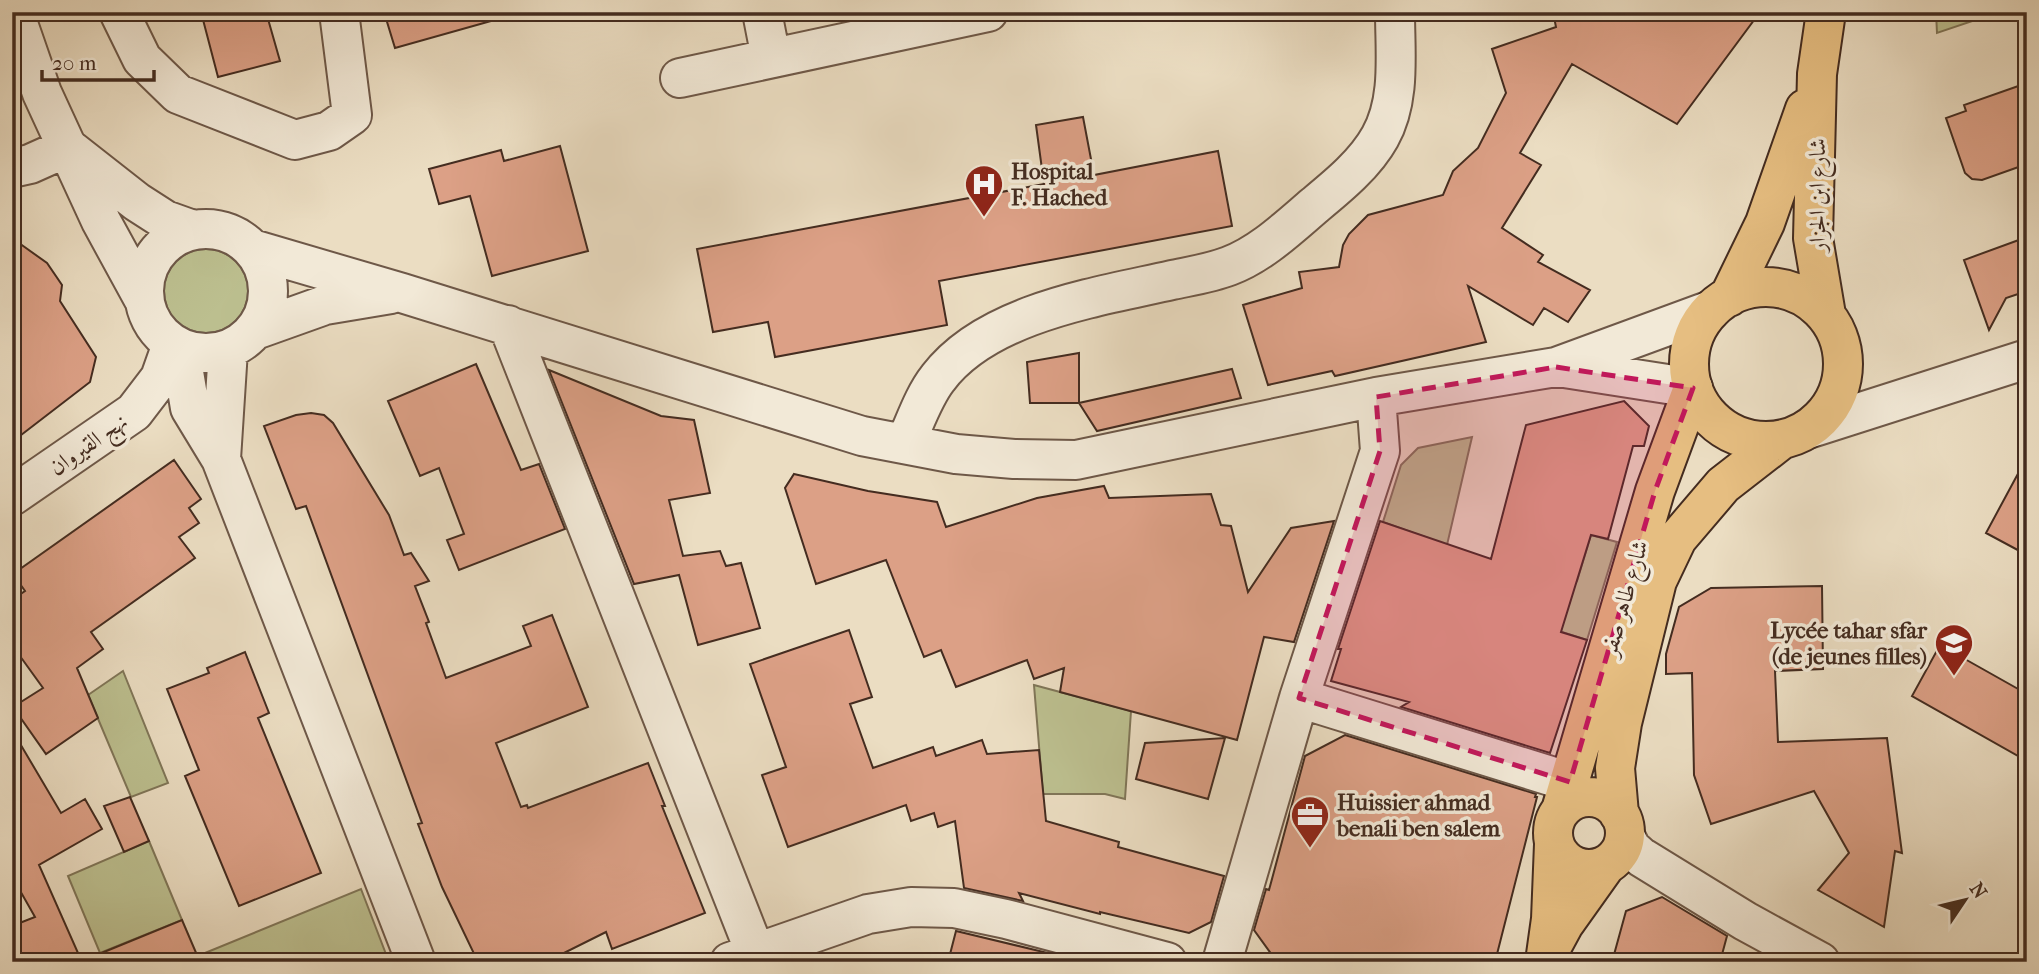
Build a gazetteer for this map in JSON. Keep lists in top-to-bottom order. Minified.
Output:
{"streets":{"main road":["شارع ابن الجزار","شارع طاهر صفر"],"street":["نهج القيروان"]},"crossings":[["شارع ابن الجزار","شارع طاهر صفر"]],"places":{"hospital":["Hospital F. Hached"],"school or university":["Lycée tahar sfar (de jeunes filles)"],"office":["Huissier ahmad benali ben salem"]},"scale_bar":"20 m","north":"top right"}
